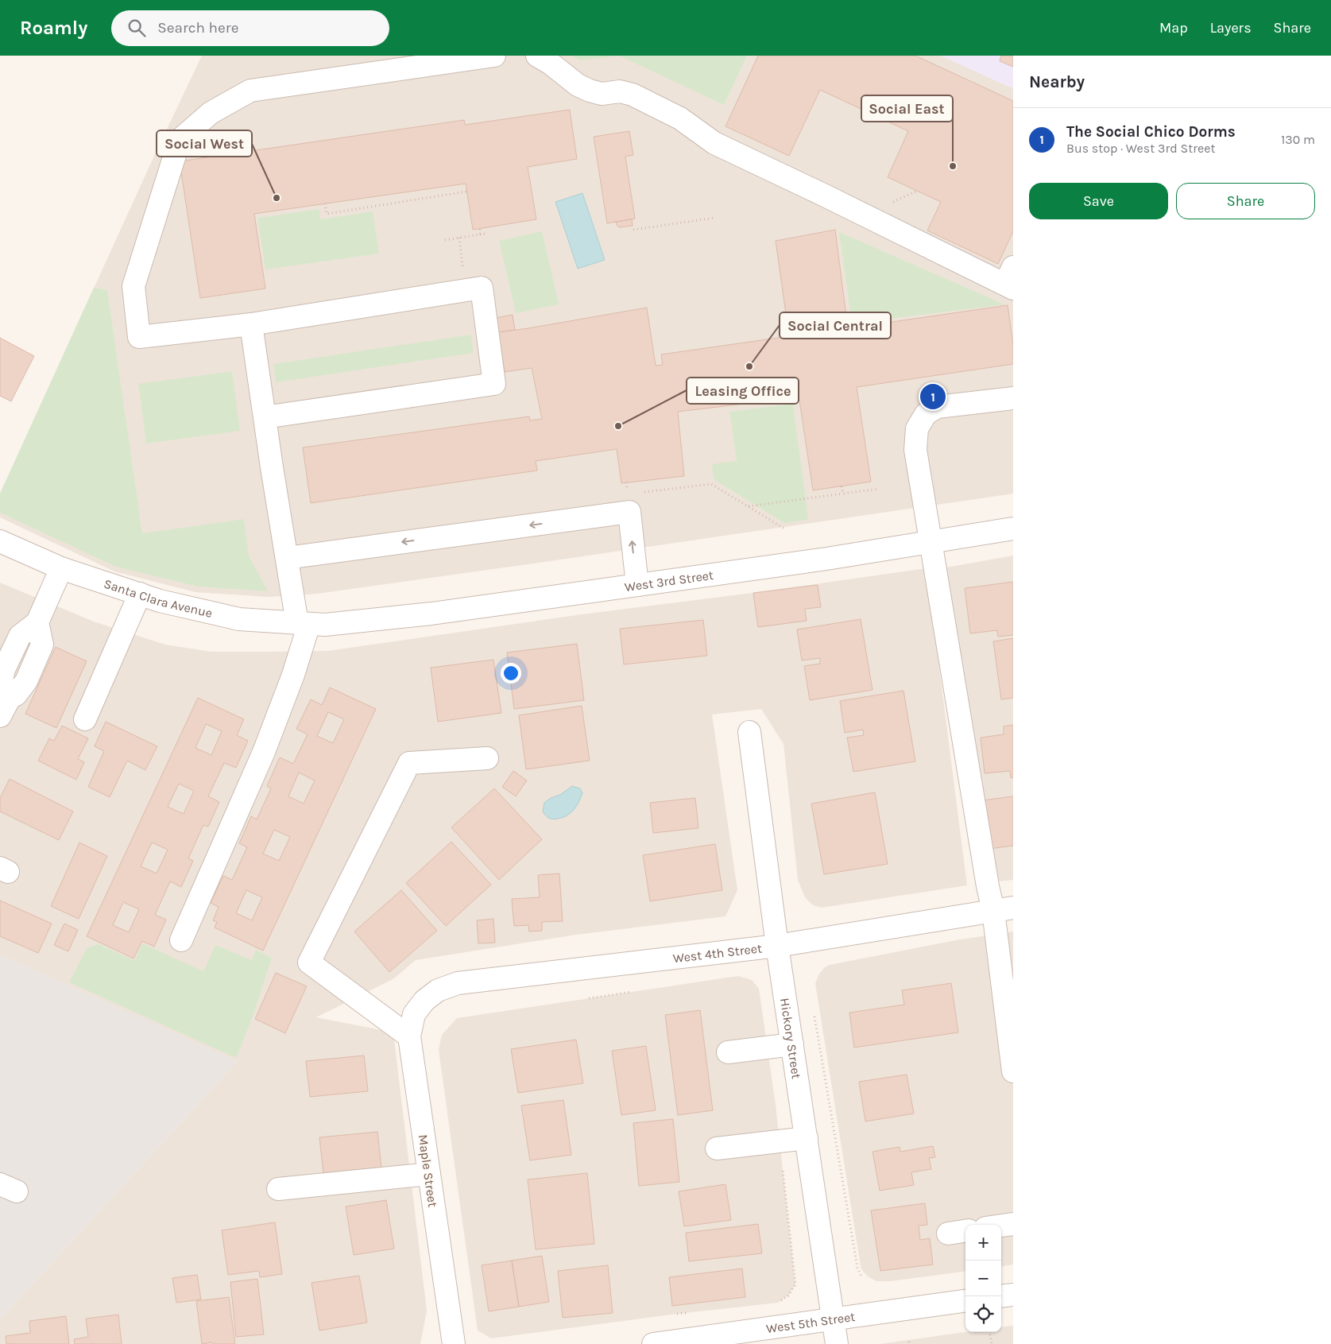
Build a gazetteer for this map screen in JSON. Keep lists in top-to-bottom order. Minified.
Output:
{"streets":{"street":["West 3rd Street","Santa Clara Avenue","West 4th Street","Hickory Street","Maple Street","West 5th Street"]},"crossings":[["West 3rd Street","Santa Clara Avenue"],["West 4th Street","Hickory Street"],["West 4th Street","Maple Street"],["Hickory Street","West 5th Street"]],"places":["Social East","Social West","Social Central","Leasing Office"],"page":{"header":"Roamly","search":"Search here","nav":["Map","Layers","Share"],"heading":"Nearby","list":[{"mark":"1","name":"The Social Chico Dorms","note":"Bus stop · West 3rd Street","value":"130 m"}],"buttons":["Save","Share"],"pins":"1","map_buttons":["+","−"]}}
